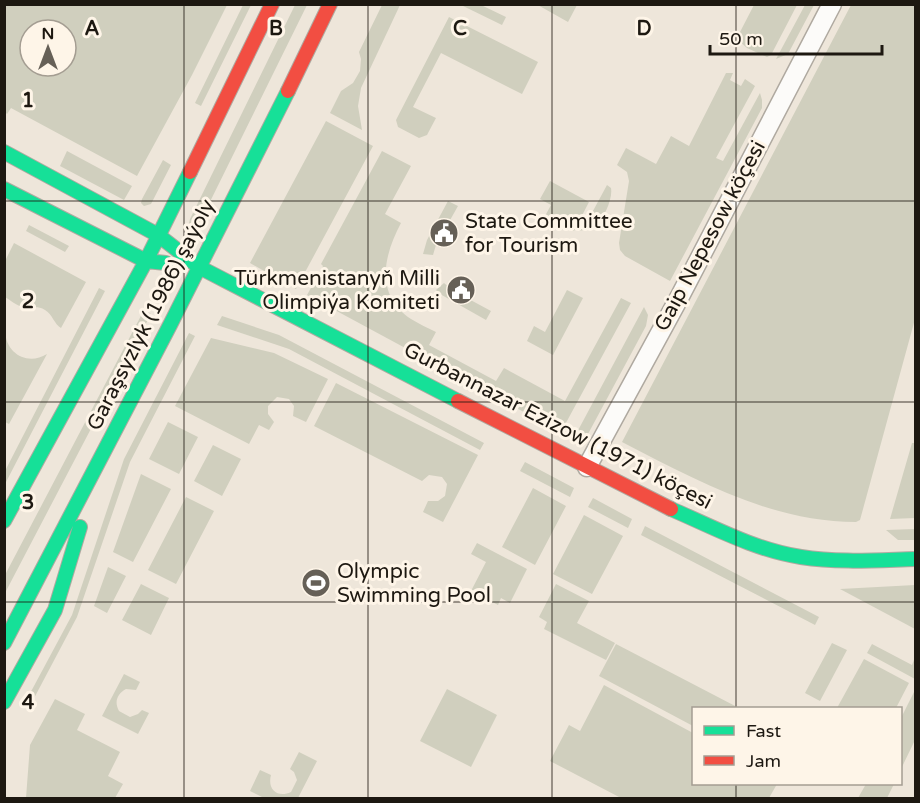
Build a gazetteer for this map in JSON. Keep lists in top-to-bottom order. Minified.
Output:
{"streets":{"main road":["Garaşsyzlyk (1986) şaýoly","Gurbannazar Ezizow (1971) köçesi"],"street":["Gaip Nepesow köçesi"]},"crossings":[["Gaip Nepesow köçesi","Gurbannazar Ezizow (1971) köçesi"],["Garaşsyzlyk (1986) şaýoly","Gurbannazar Ezizow (1971) köçesi"]],"places":{"public building":["State Committee for Tourism","Türkmenistanyň Milli Olimpiýa Komiteti"],"sports":["Olympic Swimming Pool"]},"legend":["Fast","Jam"],"scale_bar":"50 m","north":"top","grid":{"columns":["A","B","C","D"],"rows":["1","2","3","4"]}}
